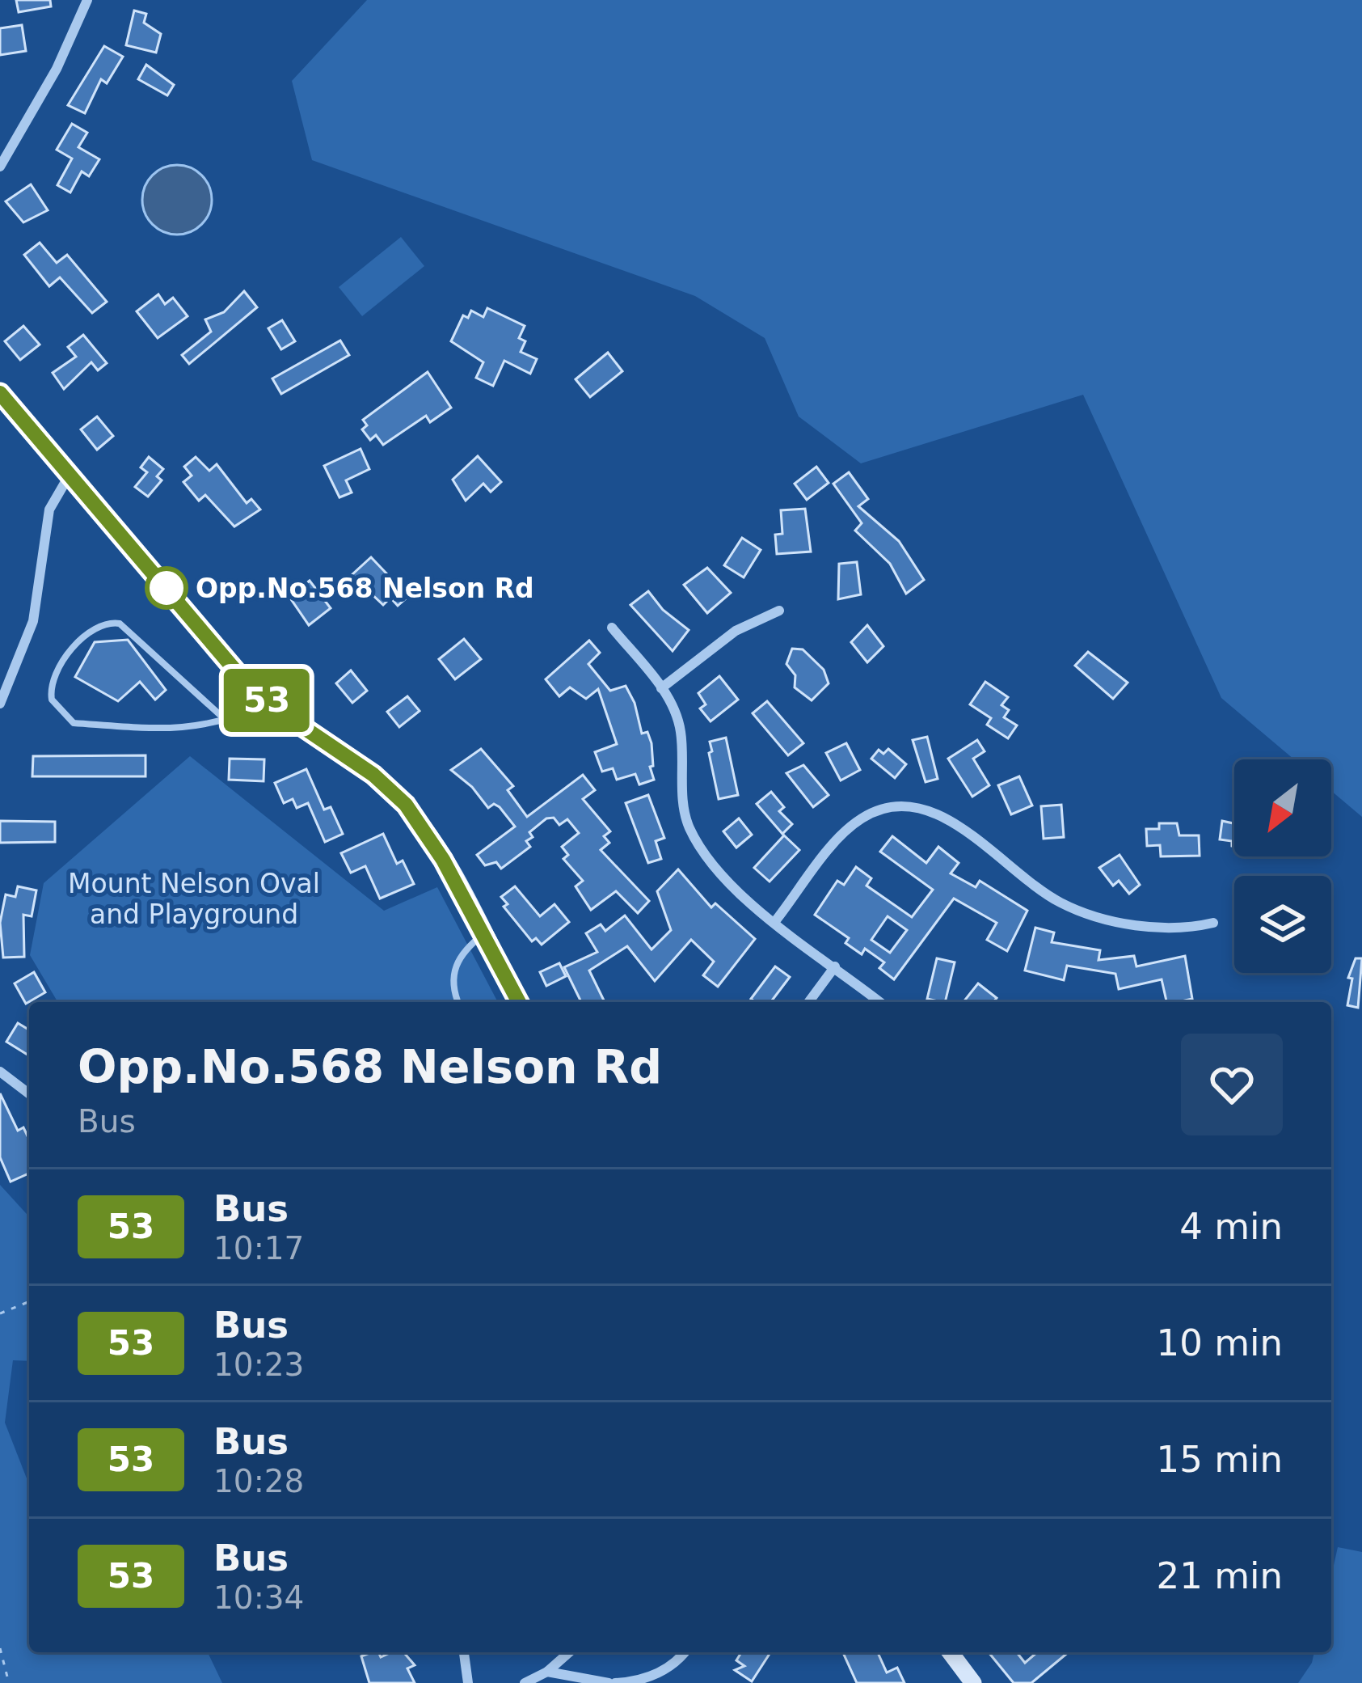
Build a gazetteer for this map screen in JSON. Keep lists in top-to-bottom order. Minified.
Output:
{"parks":["Mount Nelson Oval and Playground"],"places":["Opp.No.568 Nelson Rd"],"lines":["bus line 53"],"north":"bottom left","page":{"on_map":"53","heading":["Opp.No.568 Nelson Rd","Bus"],"list":[{"mark":"53","name":"Bus","note":"10:17","value":"4 min"},{"mark":"53","name":"Bus","note":"10:23","value":"10 min"},{"mark":"53","name":"Bus","note":"10:28","value":"15 min"},{"mark":"53","name":"Bus","note":"10:34","value":"21 min"}]}}
